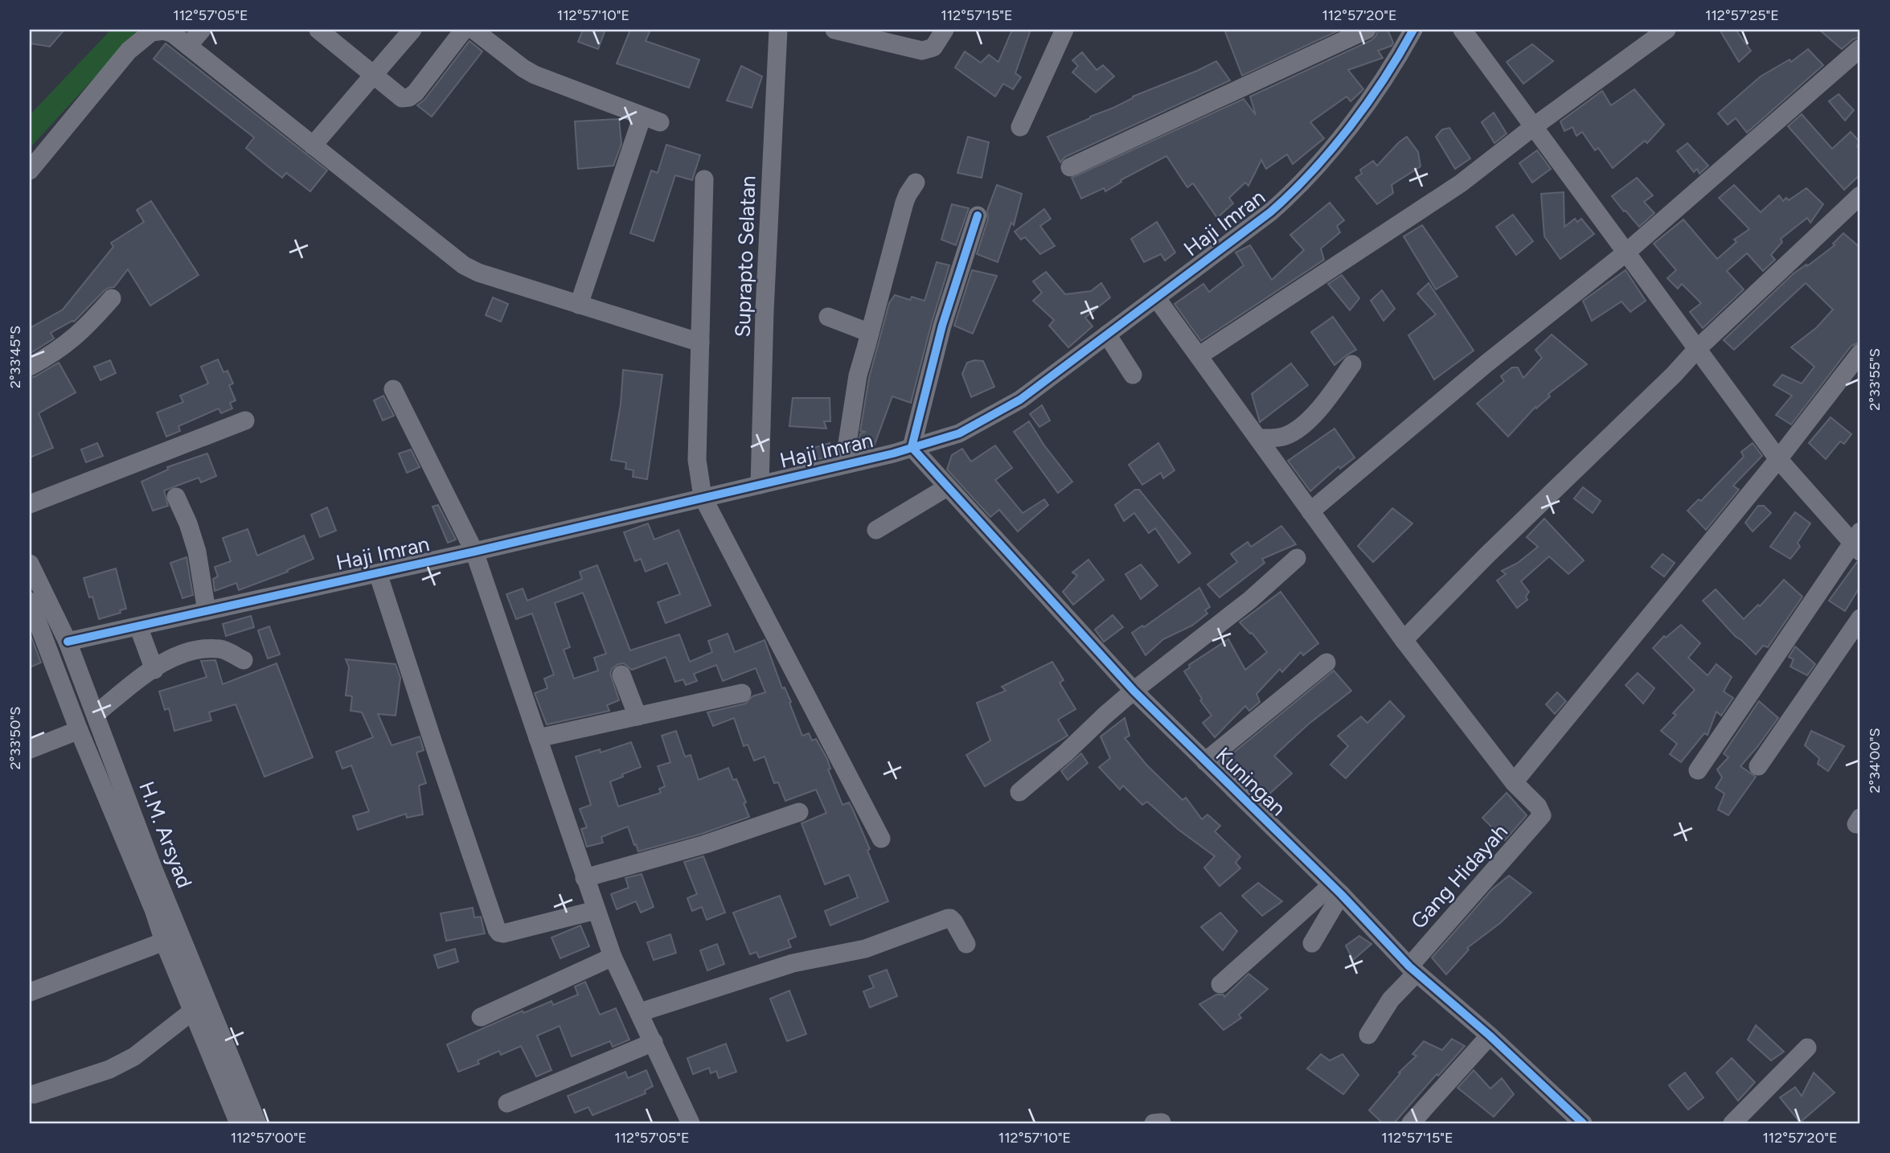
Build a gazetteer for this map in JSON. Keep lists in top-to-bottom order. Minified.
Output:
{"streets":{"street":["Haji Imran","Suprapto Selatan","Kuningan","H.M. Arsyad","Gang Hidayah"]},"crossings":[["Haji Imran","Suprapto Selatan"],["Haji Imran","Kuningan"],["Haji Imran","H.M. Arsyad"],["Kuningan","Gang Hidayah"]],"coordinates":["112°57'05\"E","112°57'10\"E","112°57'15\"E","112°57'20\"E","112°57'25\"E","2°33'45\"S","2°33'55\"S","2°33'50\"S","2°34'00\"S","112°57'00\"E"]}
